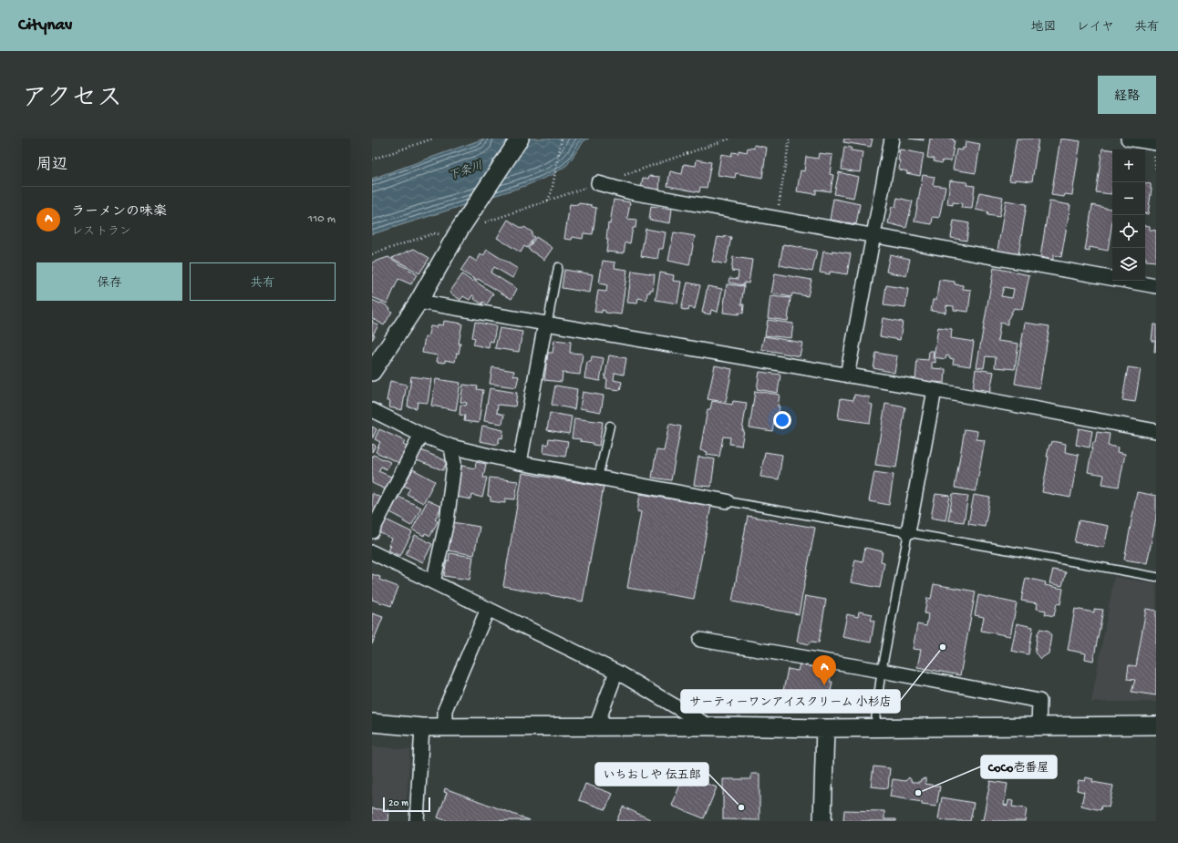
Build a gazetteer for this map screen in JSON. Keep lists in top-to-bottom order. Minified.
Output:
{"water":["下条川"],"places":["サーティーワンアイスクリーム 小杉店","CoCo壱番屋","いちおしや 伝五郎"],"scale_bar":"20 m","page":{"header":"Citynav","nav":["地図","レイヤ","共有"],"title":"アクセス","buttons":["経路",["保存","共有"]],"heading":"周辺","map_buttons":["+","−"],"list":[{"mark":"A","name":"ラーメンの味楽","note":"レストラン","value":"110 m"}],"pins":"A","scale":"20 m"}}
